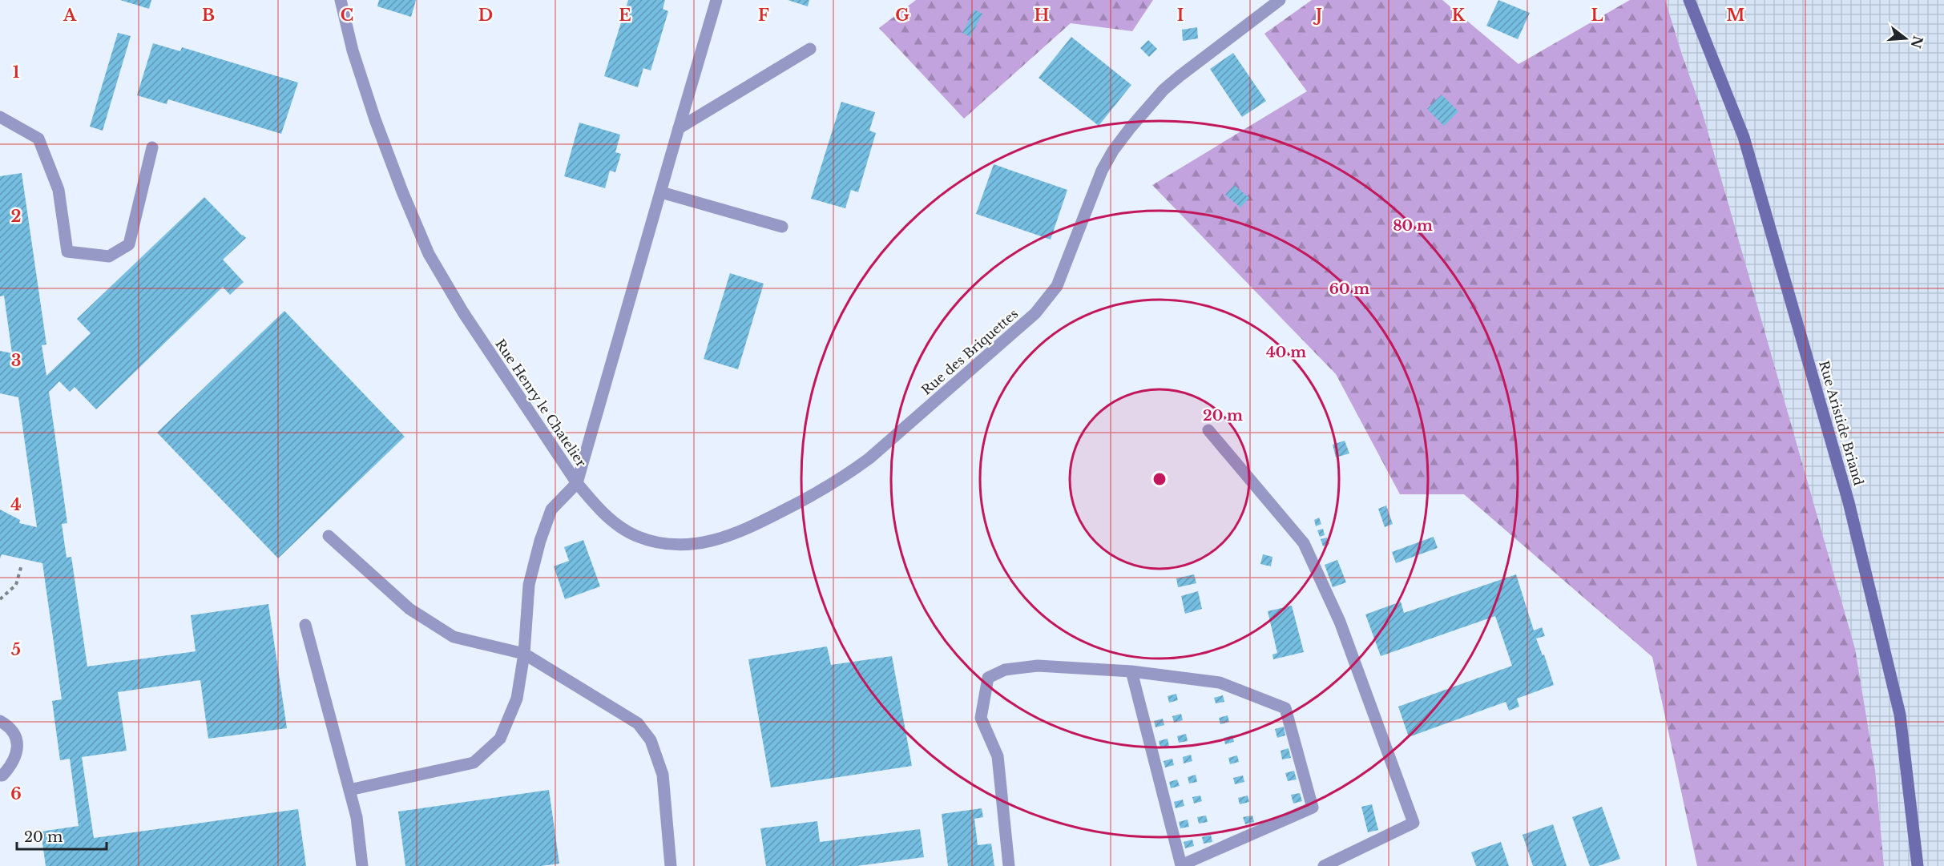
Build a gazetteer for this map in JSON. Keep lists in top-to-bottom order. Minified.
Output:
{"streets":{"main road":["Rue Aristide Briand"],"street":["Rue des Briquettes","Rue Henry le Chatelier"]},"crossings":[["Rue des Briquettes","Rue Henry le Chatelier"]],"scale_bar":"20 m","north":"right","grid":{"columns":["A","B","C","D","E","F","G","H","I","J","K","L","M"],"rows":["1","2","3","4","5","6"]},"rings":["80 m","60 m","40 m","20 m"]}
